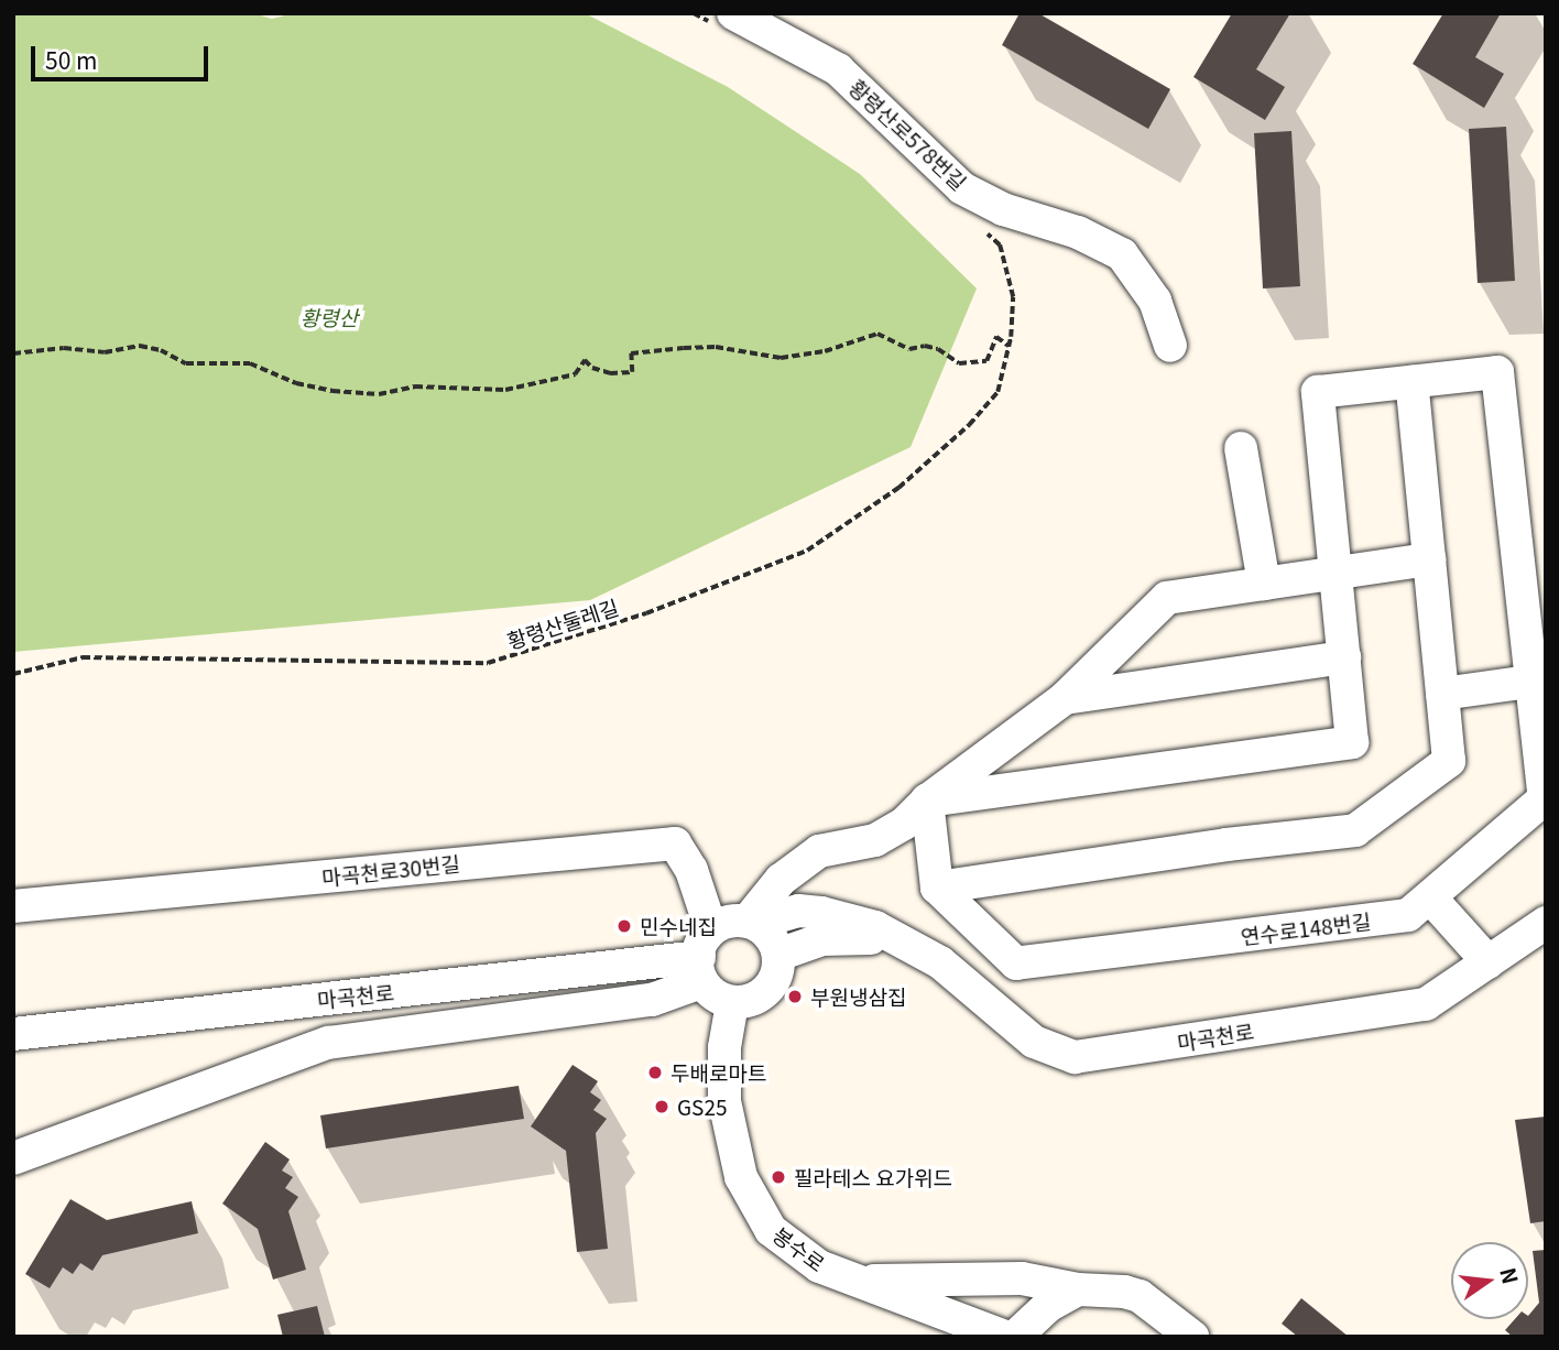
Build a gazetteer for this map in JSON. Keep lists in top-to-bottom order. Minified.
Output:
{"streets":{"street":["황령산로578번길","마곡천로30번길","연수로148번길","마곡천로","봉수로"],"path":["황령산둘레길"]},"crossings":[["마곡천로30번길","마곡천로"],["마곡천로30번길","봉수로"],["마곡천로","봉수로"]],"parks":["황령산"],"places":["민수네집","부원냉삼집","두배로마트","GS25","필라테스 요가위드"],"scale_bar":"50 m","north":"right"}
